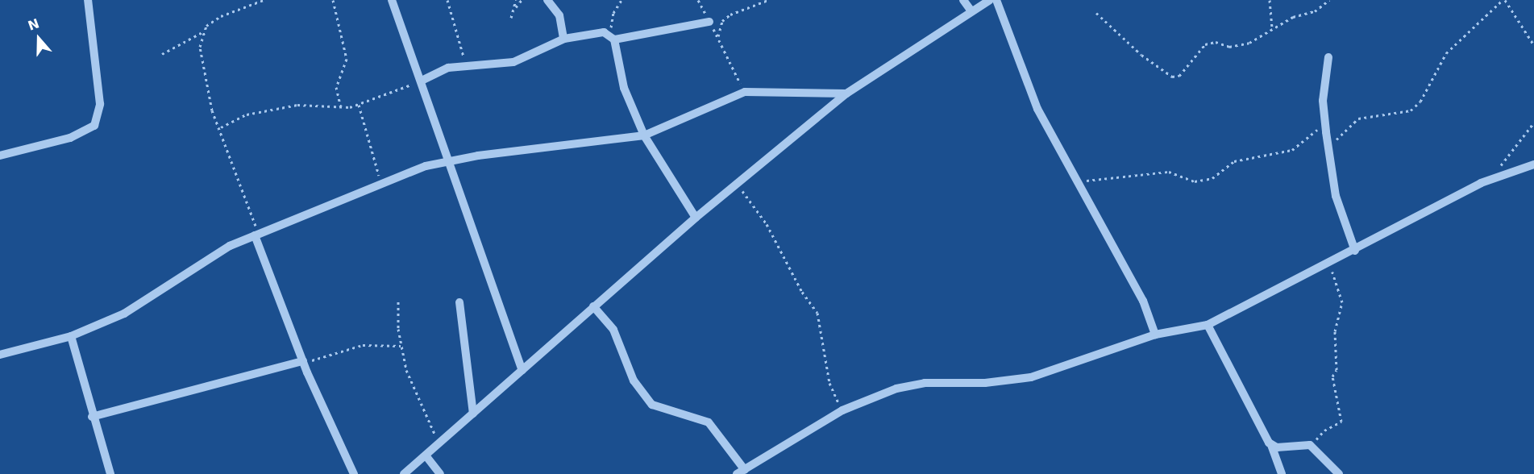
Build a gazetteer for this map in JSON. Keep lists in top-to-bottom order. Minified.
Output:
{"north":"top"}
